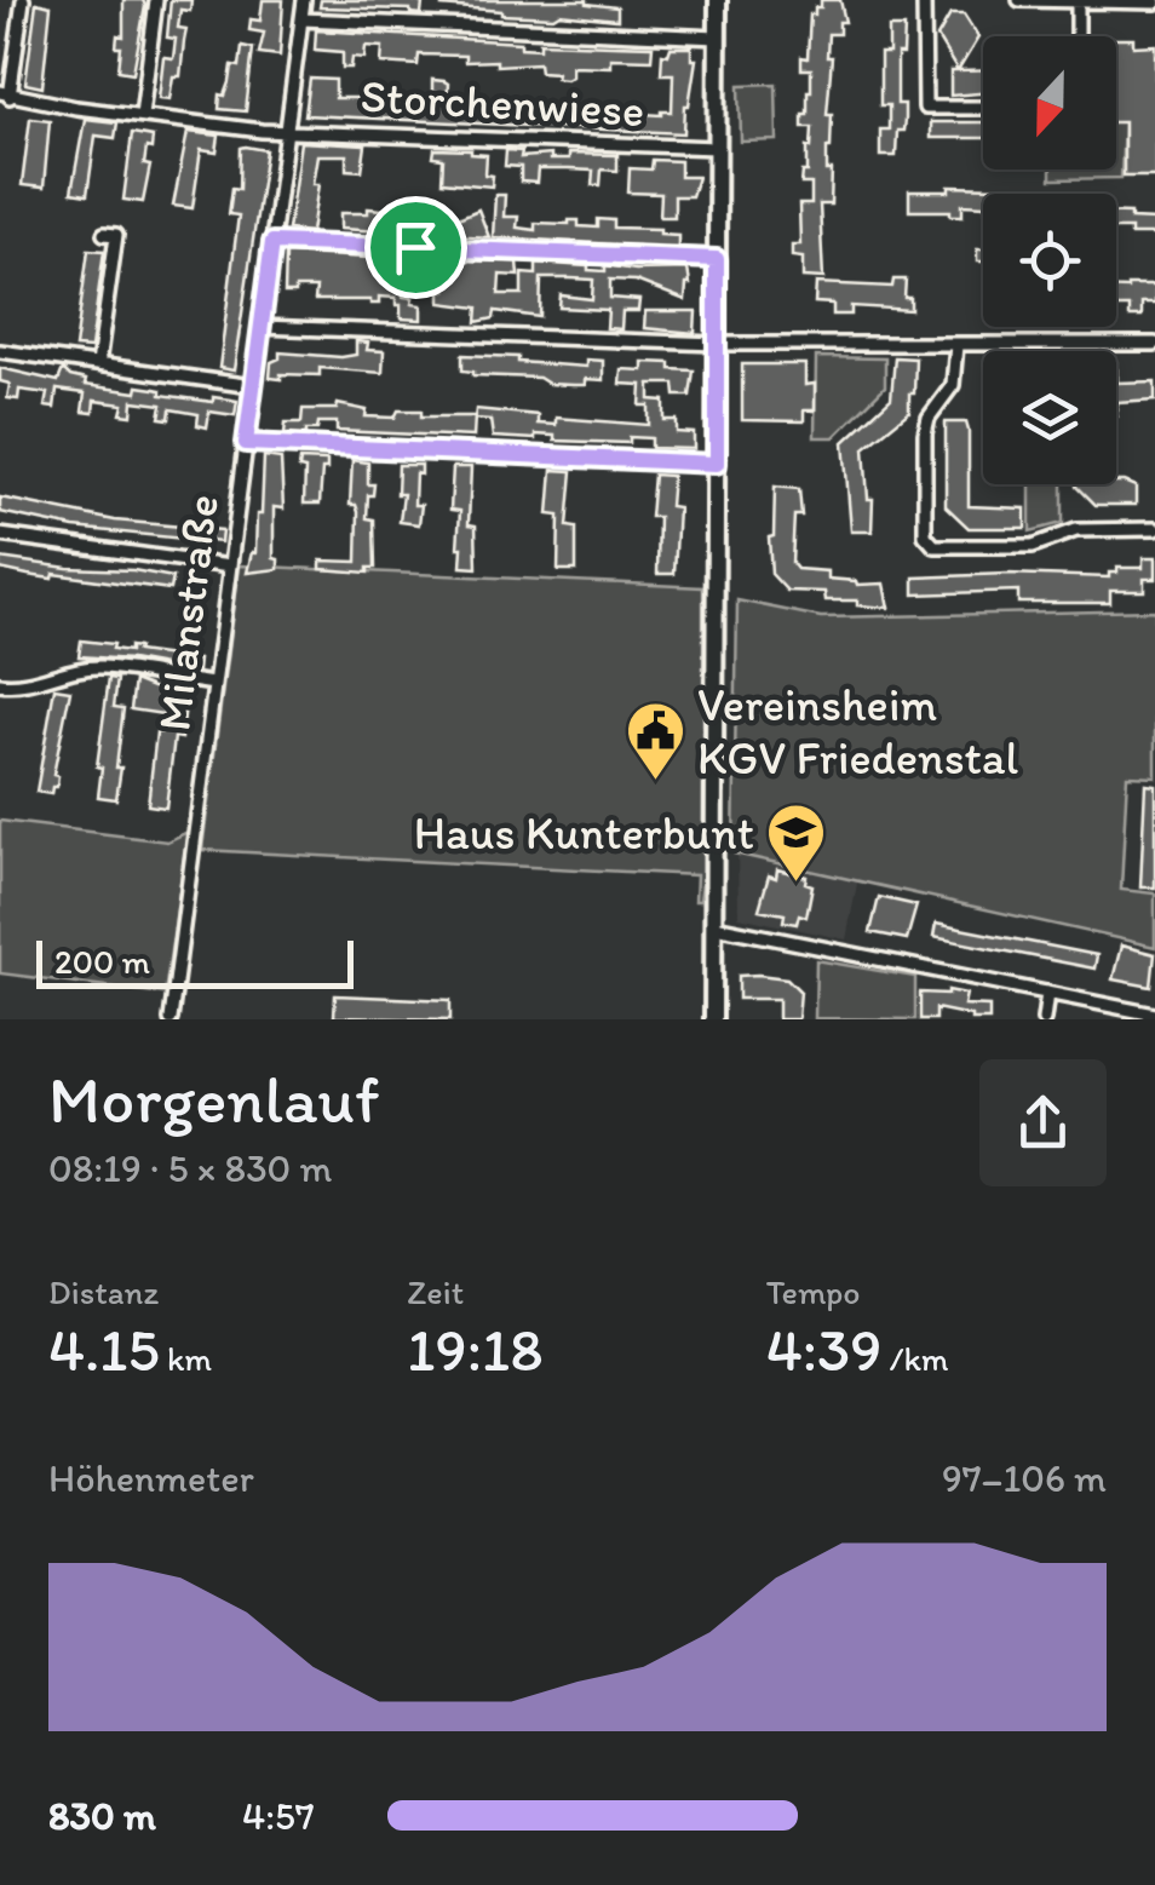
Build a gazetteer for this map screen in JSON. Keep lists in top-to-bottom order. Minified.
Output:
{"streets":{"street":["Storchenwiese","Milanstraße"]},"crossings":[["Storchenwiese","Milanstraße"]],"places":{"public building":["Vereinsheim KGV Friedenstal"],"school or university":["Haus Kunterbunt"]},"scale_bar":"200 m","north":"bottom","page":{"scale":"200 m","heading":["Morgenlauf","08:19 · 5 × 830 m"],"stats":[["Distanz","4.15 km"],["Zeit","19:18"],["Tempo","4:39 /km"]],"chart":["Höhenmeter","97–106 m"],"list":[{"name":"830 m","note":"4:57"}]}}
